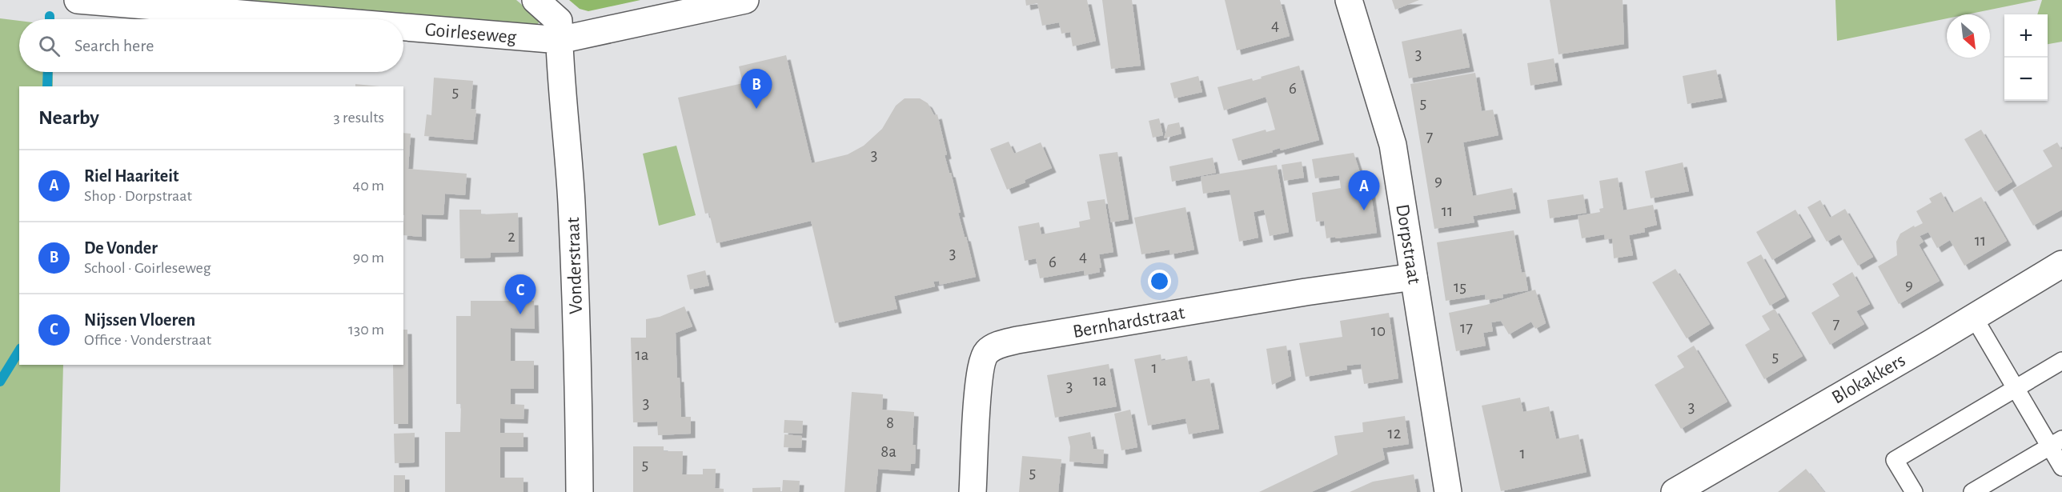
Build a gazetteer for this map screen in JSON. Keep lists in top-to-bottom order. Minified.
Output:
{"streets":{"street":["Goirleseweg","Dorpstraat","Vonderstraat","Bernhardstraat","Blokakkers"]},"crossings":[["Goirleseweg","Vonderstraat"],["Dorpstraat","Bernhardstraat"]],"house_numbers":["4","3","6","5","5","7","3","9","11","2","11","3","4","6","9","15","7","17","10","1a","5","1","1a","3","3","3","8","12","8a","1","5","5"],"north":"bottom right","page":{"map_buttons":["+","−"],"search":"Search here","pins":["B","A","C"],"heading":["Nearby","3 results"],"list":[{"mark":"A","name":"Riel Haariteit","note":"Shop · Dorpstraat","value":"40 m"},{"mark":"B","name":"De Vonder","note":"School · Goirleseweg","value":"90 m"},{"mark":"C","name":"Nijssen Vloeren","note":"Office · Vonderstraat","value":"130 m"}]}}
